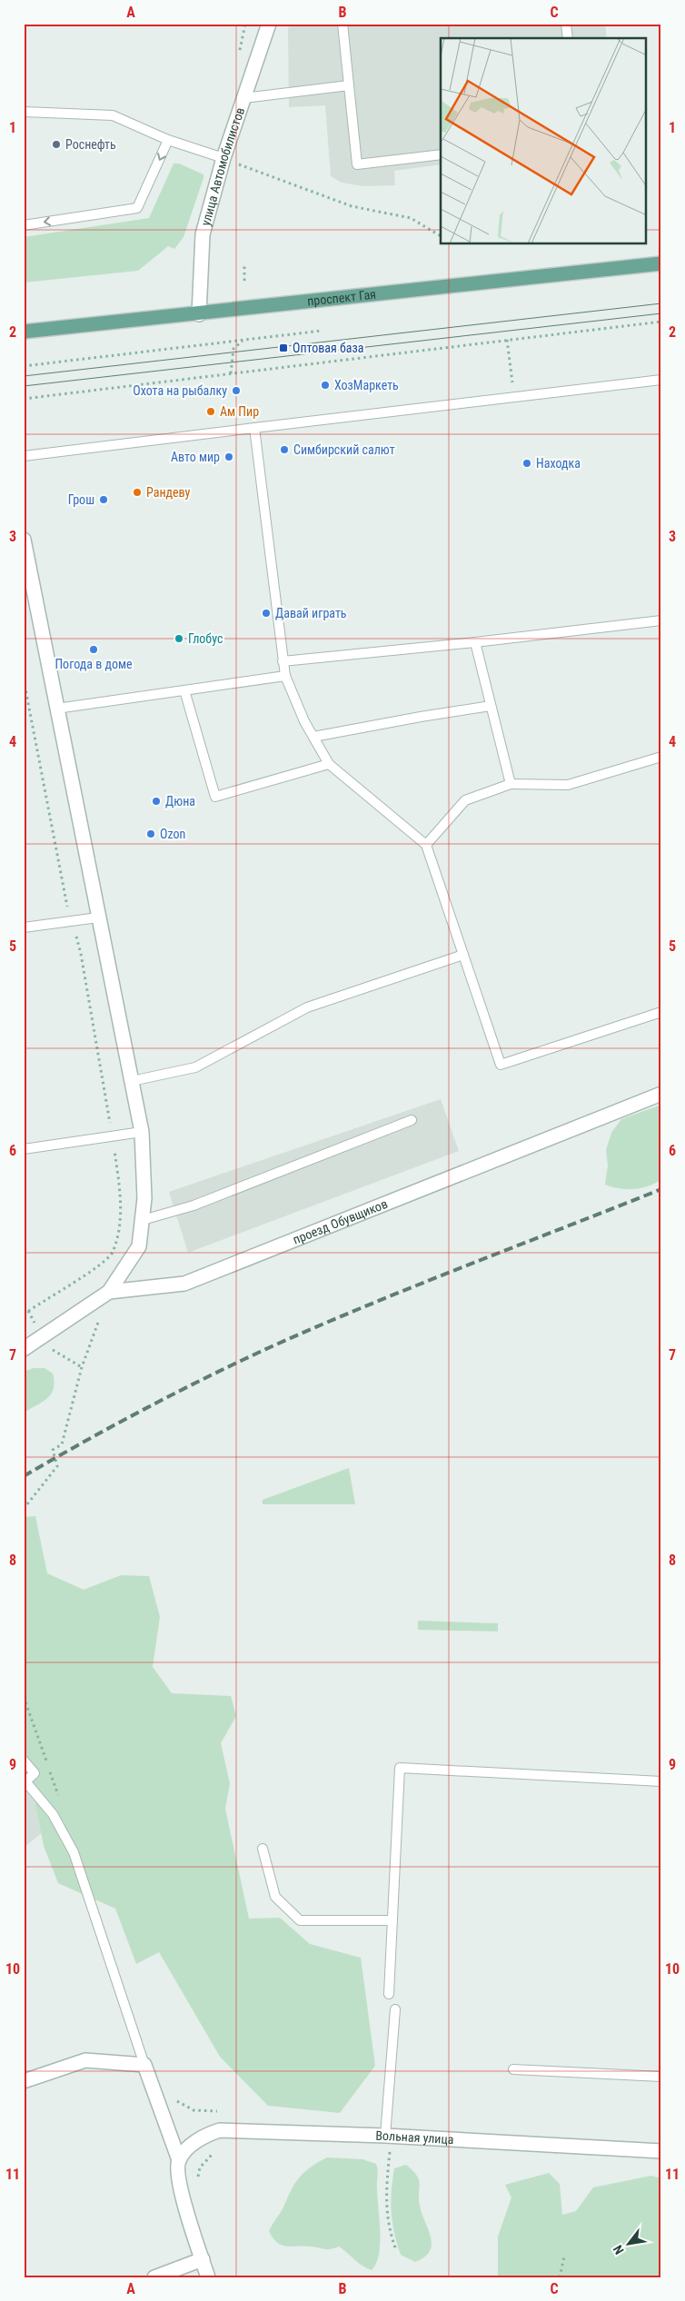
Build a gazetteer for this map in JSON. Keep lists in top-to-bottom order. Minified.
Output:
{"streets":{"main road":["проспект Гая"],"street":["улица Автомобилистов","проезд Обувщиков","Вольная улица"]},"crossings":[["улица Автомобилистов","проспект Гая"]],"places":{"other":["Роснефть","ХозМаркеть","Охота на рыбалку","Ам Пир","Симбирский салют","Авто мир","Находка","Рандеву","Грош","Давай играть","Глобус","Погода в доме","Дюна","Ozon"],"transit":["Оптовая база"]},"north":"bottom left","grid":{"columns":["A","B","C"],"rows":["1","2","3","4","5","6","7","8","9","10","11"]}}
